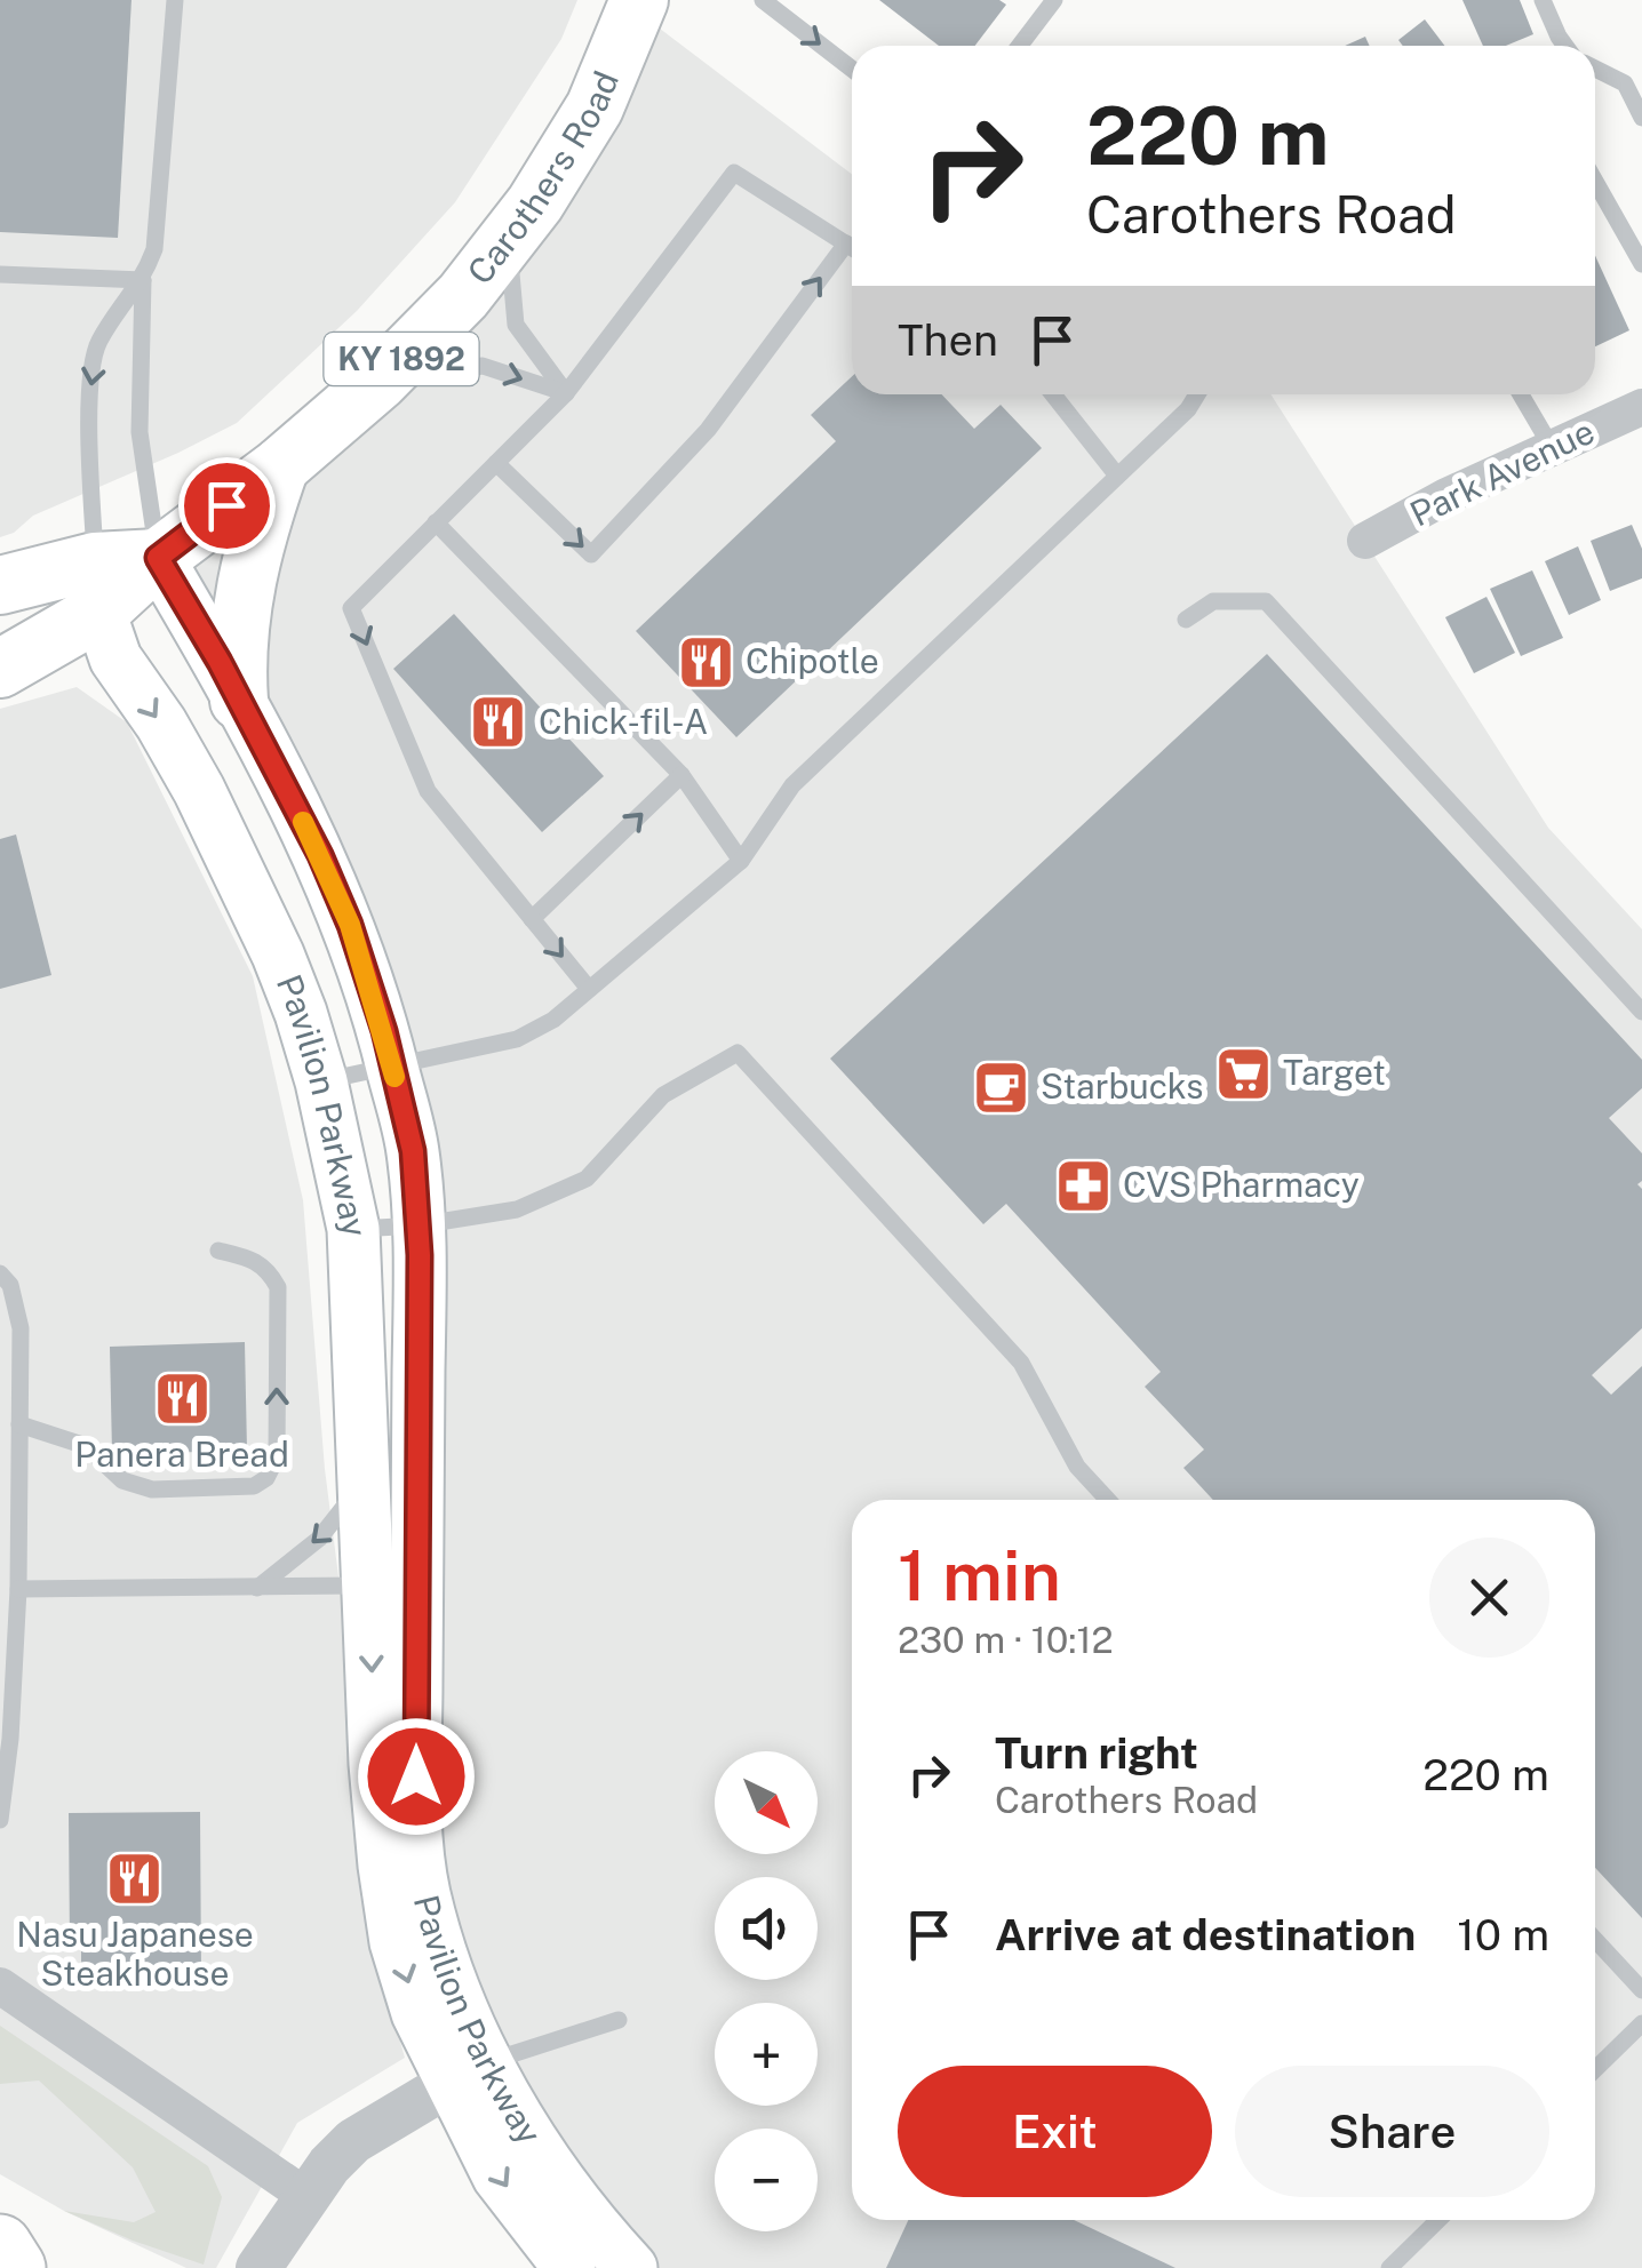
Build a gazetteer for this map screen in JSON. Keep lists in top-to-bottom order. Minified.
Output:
{"streets":{"main road":["Carothers Road","KY 1892","Pavilion Parkway"],"street":["Park Avenue"]},"crossings":[["Carothers Road","Pavilion Parkway"]],"places":{"restaurant":["Chipotle","Chick-fil-A","Panera Bread","Nasu Japanese Steakhouse"],"supermarket":["Target"],"cafe":["Starbucks"],"pharmacy":["CVS Pharmacy"]},"north":"bottom right","page":{"turn":["220 m","Carothers Road"],"then":"Then","heading":["1 min","230 m · 10:12"],"list":[{"name":"Turn right","note":"Carothers Road","value":"220 m"},{"name":"Arrive at destination","value":"10 m"}],"map_buttons":["+","−"],"buttons":["Exit","Share"]}}
